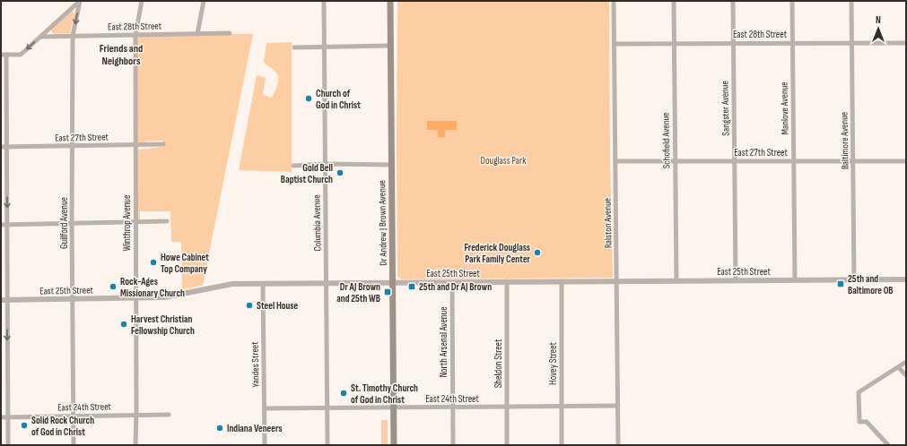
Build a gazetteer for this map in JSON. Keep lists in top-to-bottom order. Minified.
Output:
{"streets":{"main road":["Dr Andrew J Brown Avenue"],"street":["East 28th Street","Sangster Avenue","Manlove Avenue","East 27th Street","Schofield Avenue","Baltimore Avenue","Guilford Avenue","Winthrop Avenue","Columbia Avenue","Ralston Avenue","East 25th Street","North Arsenal Avenue","Sheldon Street","Hovey Street","Yandes Street","East 24th Street"]},"crossings":[["East 28th Street","Sangster Avenue"],["East 28th Street","Manlove Avenue"],["East 28th Street","Schofield Avenue"],["East 28th Street","Baltimore Avenue"],["East 28th Street","Guilford Avenue"],["East 28th Street","Winthrop Avenue"],["East 28th Street","Ralston Avenue"],["Sangster Avenue","East 27th Street"],["Sangster Avenue","East 25th Street"],["Manlove Avenue","East 27th Street"],["Manlove Avenue","East 25th Street"],["East 27th Street","Schofield Avenue"],["East 27th Street","Baltimore Avenue"],["East 27th Street","Guilford Avenue"],["East 27th Street","Winthrop Avenue"],["East 27th Street","Ralston Avenue"],["Schofield Avenue","East 25th Street"],["Baltimore Avenue","East 25th Street"],["Guilford Avenue","East 25th Street"],["Guilford Avenue","East 24th Street"],["Winthrop Avenue","East 25th Street"],["Winthrop Avenue","East 24th Street"],["Columbia Avenue","East 25th Street"],["Columbia Avenue","East 24th Street"],["Dr Andrew J Brown Avenue","East 25th Street"],["Dr Andrew J Brown Avenue","East 24th Street"],["Ralston Avenue","East 25th Street"],["Ralston Avenue","East 24th Street"],["East 25th Street","North Arsenal Avenue"],["East 25th Street","Sheldon Street"],["East 25th Street","Hovey Street"],["East 25th Street","Yandes Street"],["North Arsenal Avenue","East 24th Street"],["Sheldon Street","East 24th Street"],["Hovey Street","East 24th Street"],["Yandes Street","East 24th Street"]],"districts":["Friends and Neighbors"],"parks":["Douglass Park"],"places":{"other":["Church of God in Christ","Gold Bell Baptist Church","Frederick Douglass Park Family Center","Howe Cabinet Top Company","Rock-Ages Missionary Church","Steel House","Harvest Christian Fellowship Church","St. Timothy Church of God in Christ","Solid Rock Church of God in Christ","Indiana Veneers"],"transit":["25th and Baltimore OB","25th and Dr AJ Brown","Dr AJ Brown and 25th WB"]},"north":"top"}
